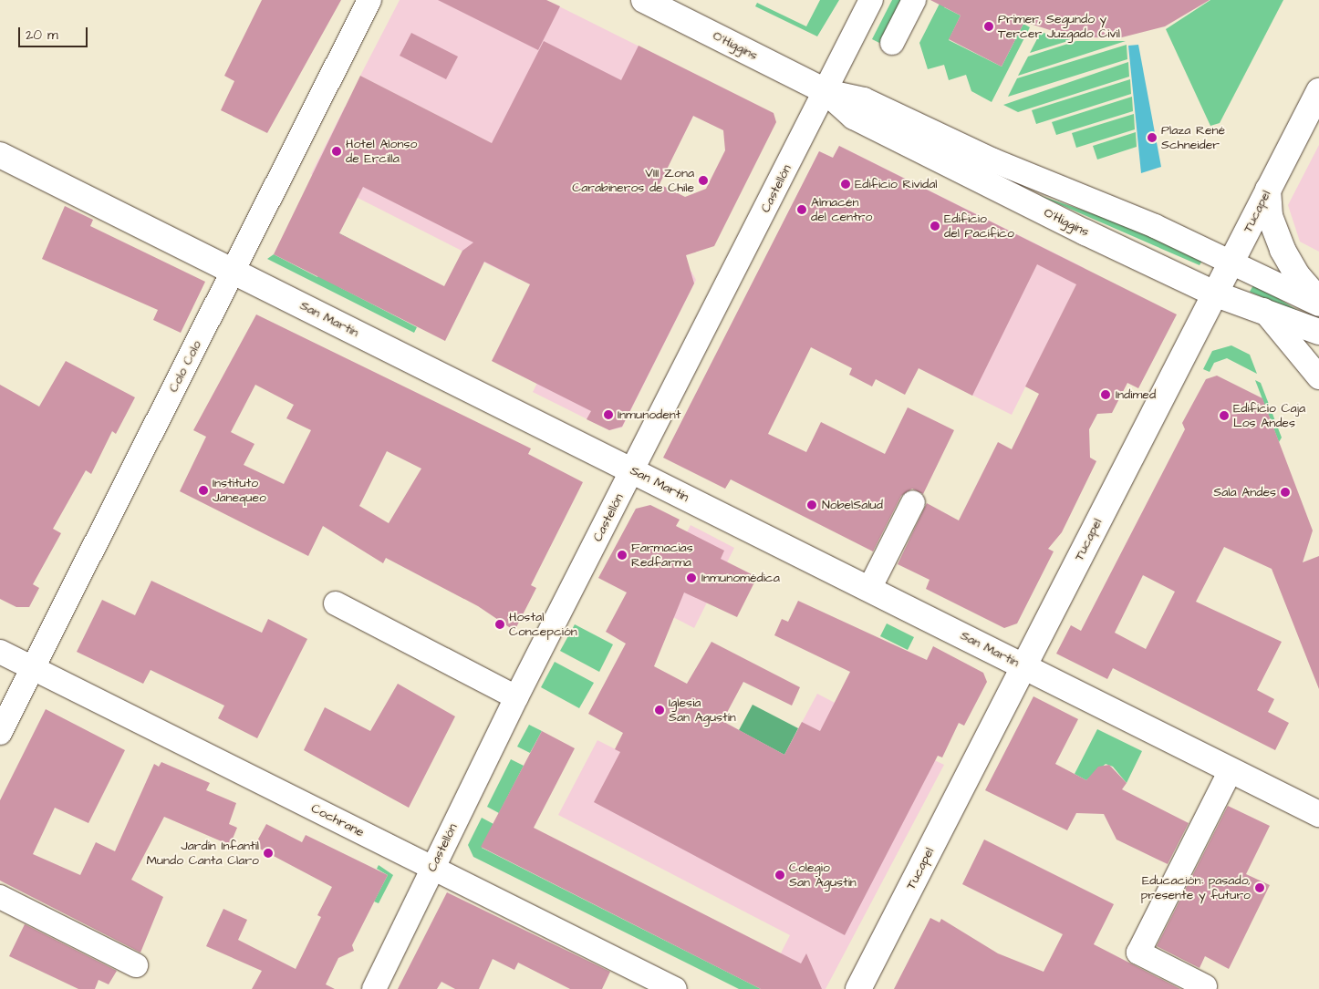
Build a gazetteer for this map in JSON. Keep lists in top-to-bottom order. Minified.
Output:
{"streets":{"main road":["O'Higgins","Tucapel","San Martín"],"street":["Castellón","Colo Colo","Cochrane"]},"crossings":[["O'Higgins","Castellón"],["O'Higgins","Tucapel"],["Castellón","San Martín"],["Castellón","Cochrane"],["Tucapel","San Martín"],["San Martín","Colo Colo"],["Colo Colo","Cochrane"]],"places":["Primer, Segundo y Tercer Juzgado Civil","Plaza René Schneider","Hotel Alonso de Ercilla","VIII Zona Carabineros de Chile","Edificio Rividal","Almacén del centro","Edificio del Pacífico","Indimed","Inmunodent","Edificio Caja Los Andes","Instituto Janequeo","Sala Andes","NobelSalud","Farmacias Redfarma","Inmunomédica","Hostal Concepción","Iglesia San Agustín","Jardín Infantil Mundo Canta Claro","Colegio San Agustín","Educación: pasado, presente y futuro"],"scale_bar":"20 m"}
